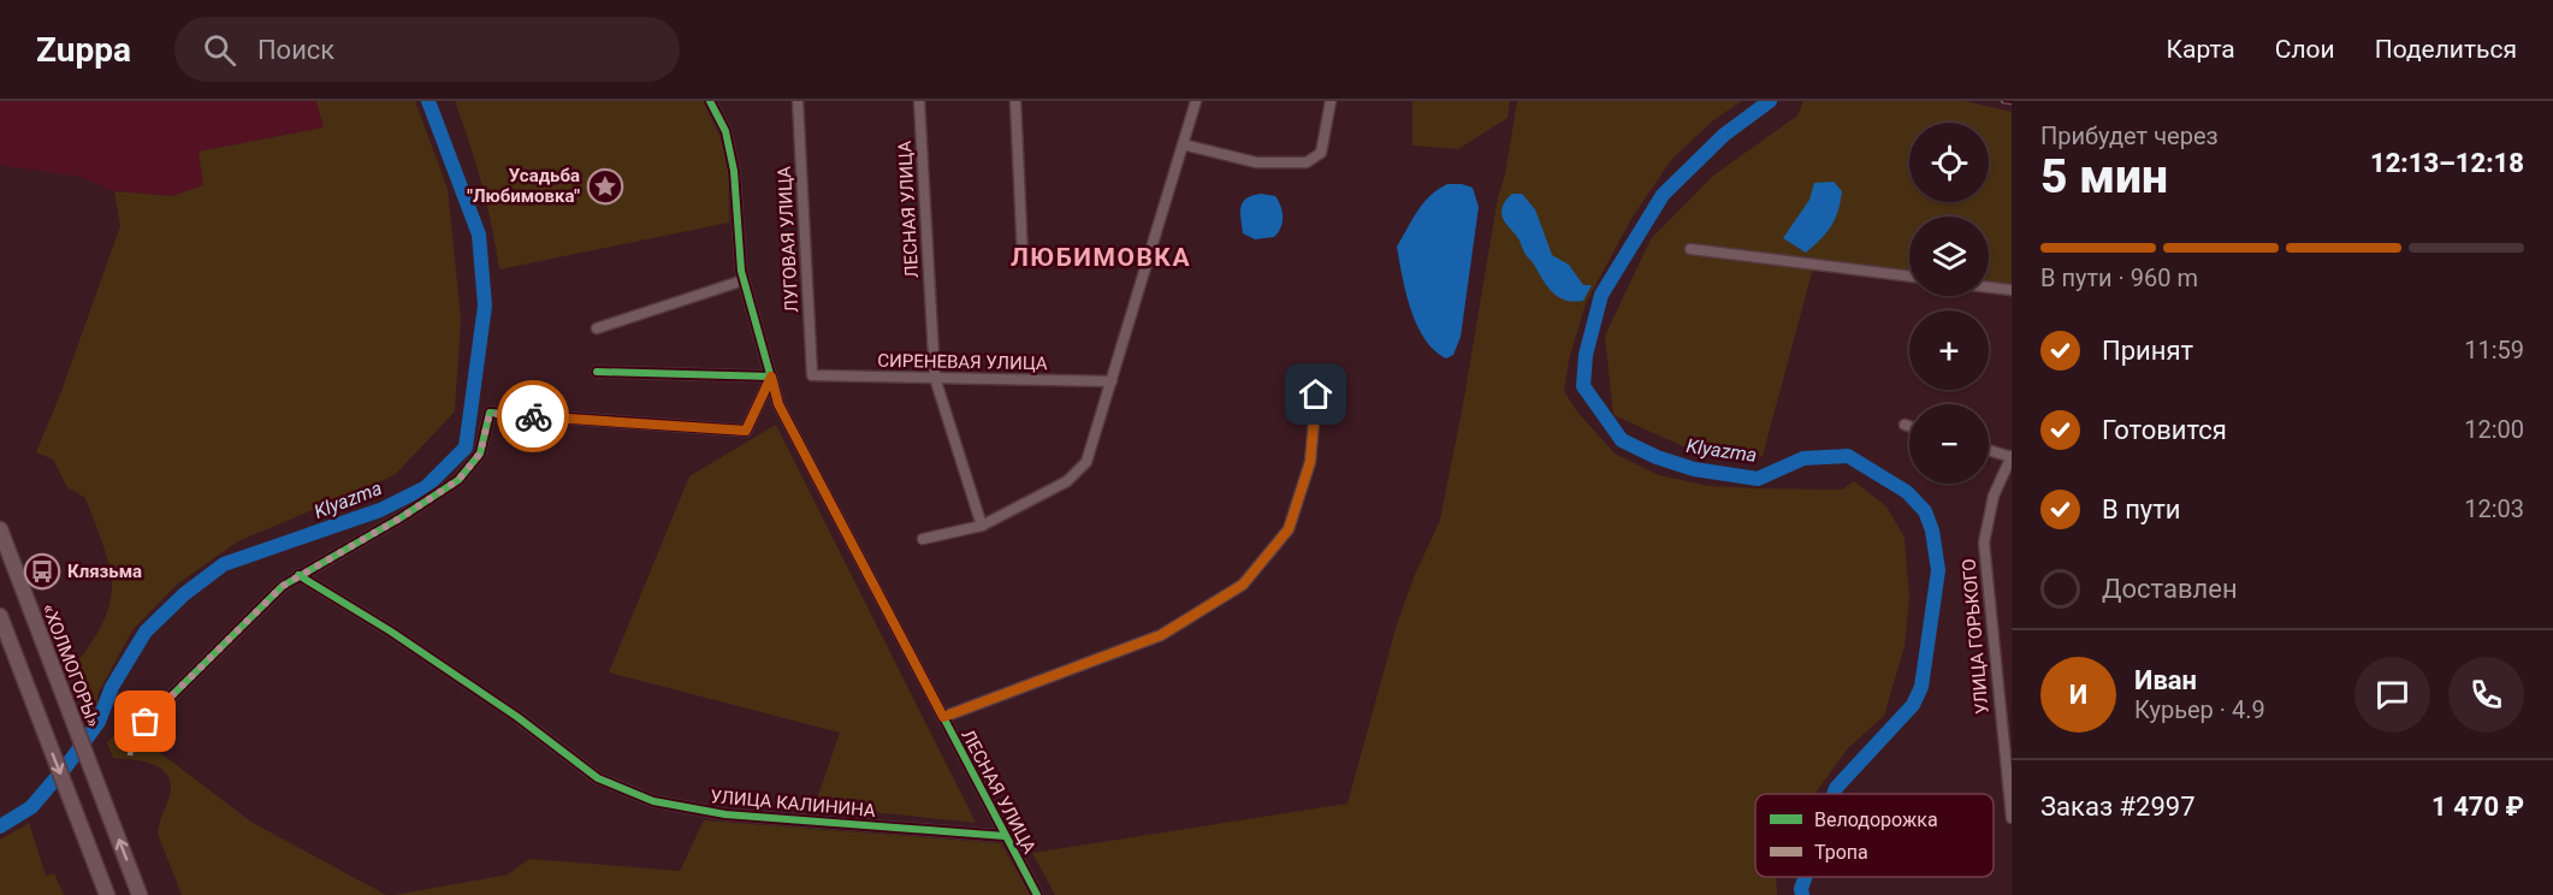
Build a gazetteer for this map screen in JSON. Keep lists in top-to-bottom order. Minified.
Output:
{"streets":{"highway":["«ХОЛМОГОРЫ»"],"street":["ЛЕСНАЯ УЛИЦА","ЛУГОВАЯ УЛИЦА","СИРЕНЕВАЯ УЛИЦА","УЛИЦА ГОРЬКОГО","УЛИЦА КАЛИНИНА"]},"crossings":[["ЛЕСНАЯ УЛИЦА","СИРЕНЕВАЯ УЛИЦА"],["ЛЕСНАЯ УЛИЦА","УЛИЦА КАЛИНИНА"],["ЛУГОВАЯ УЛИЦА","СИРЕНЕВАЯ УЛИЦА"]],"districts":["ЛЮБИМОВКА"],"water":["Klyazma"],"places":{"place":["Усадьба \"Любимовка\""],"bus stop":["Клязьма"]},"legend":["Велодорожка","Тропа"],"page":{"header":"Zuppa","search":"Поиск","nav":["Карта","Слои","Поделиться"],"heading":["5 мин","Прибудет через","12:13–12:18"],"panel":["Иван","Курьер · 4.9","Заказ #2997","1 470 ₽"],"map_buttons":["+","−"],"bar":"В пути · 960 m","list":[["Принят","11:59"],["Готовится","12:00"],["В пути","12:03"],"Доставлен"],"round":"И"}}
